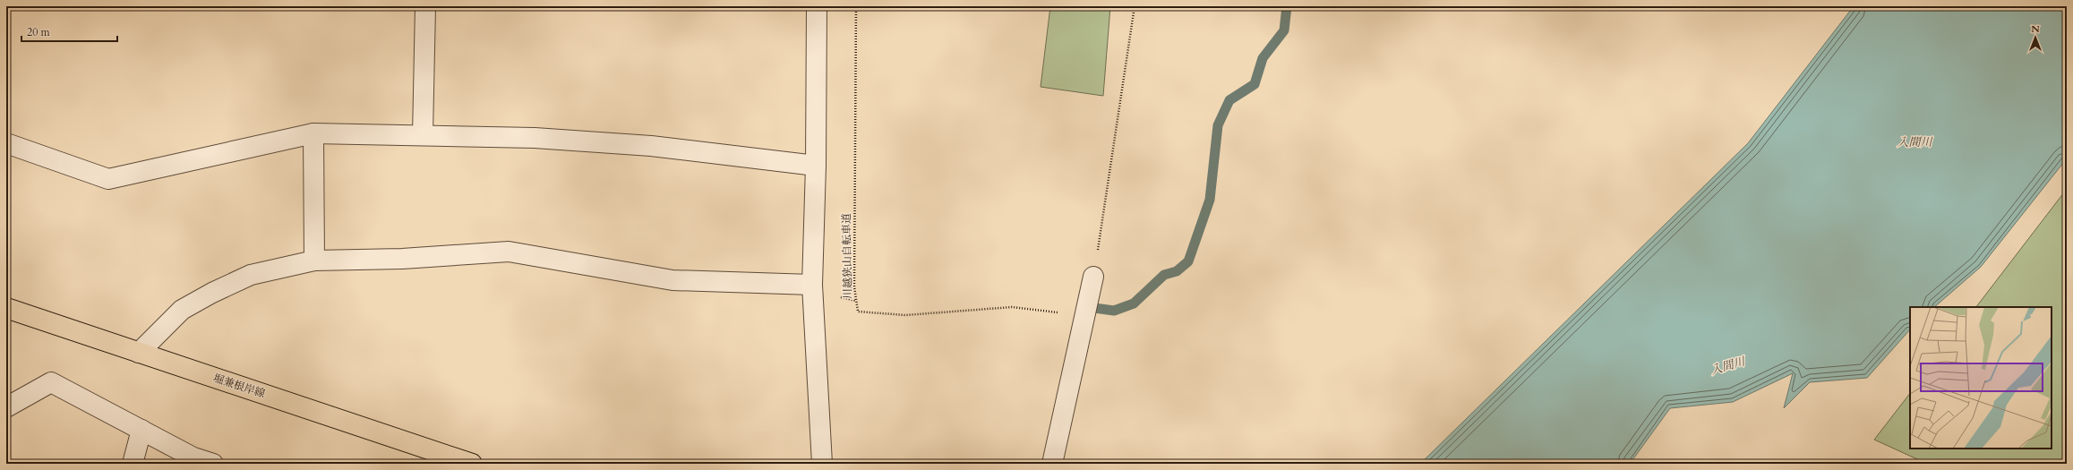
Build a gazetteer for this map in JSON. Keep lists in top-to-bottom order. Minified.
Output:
{"streets":{"main road":["堀兼根岸線"],"path":["川越狭山自転車道"]},"water":["入間川"],"scale_bar":"20 m","north":"top"}
